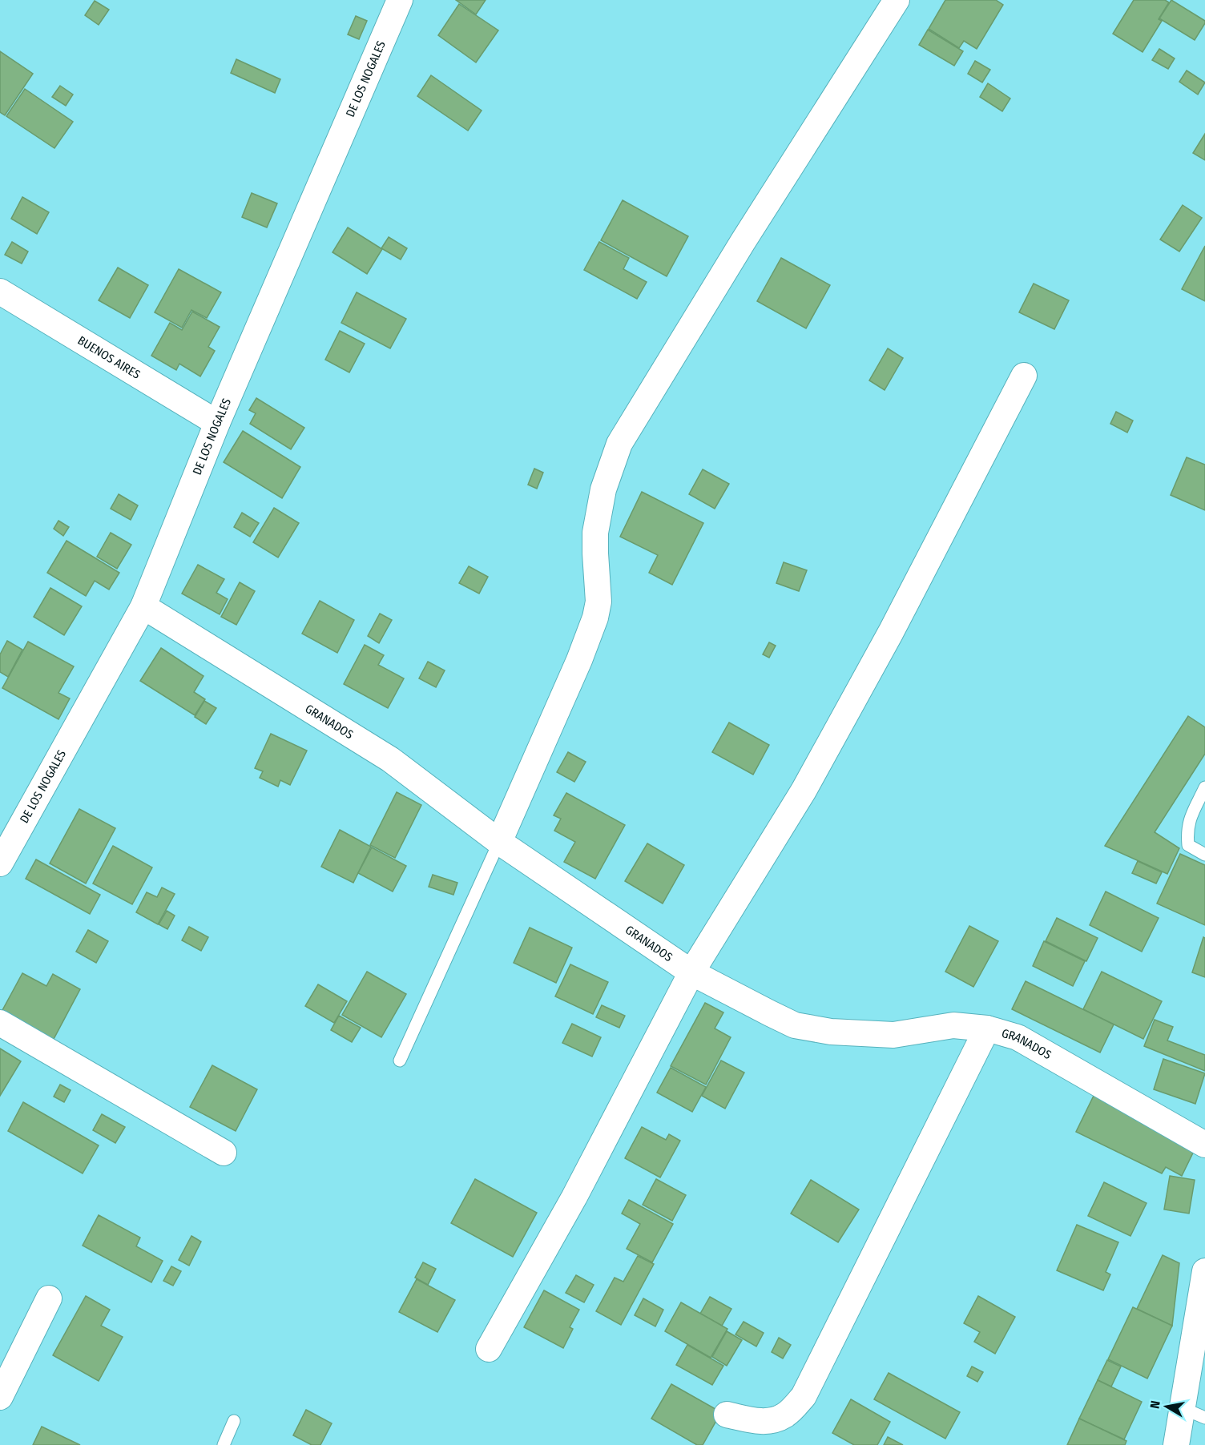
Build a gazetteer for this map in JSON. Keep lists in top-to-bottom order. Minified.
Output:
{"streets":{"street":["DE LOS NOGALES","BUENOS AIRES","GRANADOS"]},"crossings":[["DE LOS NOGALES","BUENOS AIRES"],["DE LOS NOGALES","GRANADOS"]],"north":"left"}
